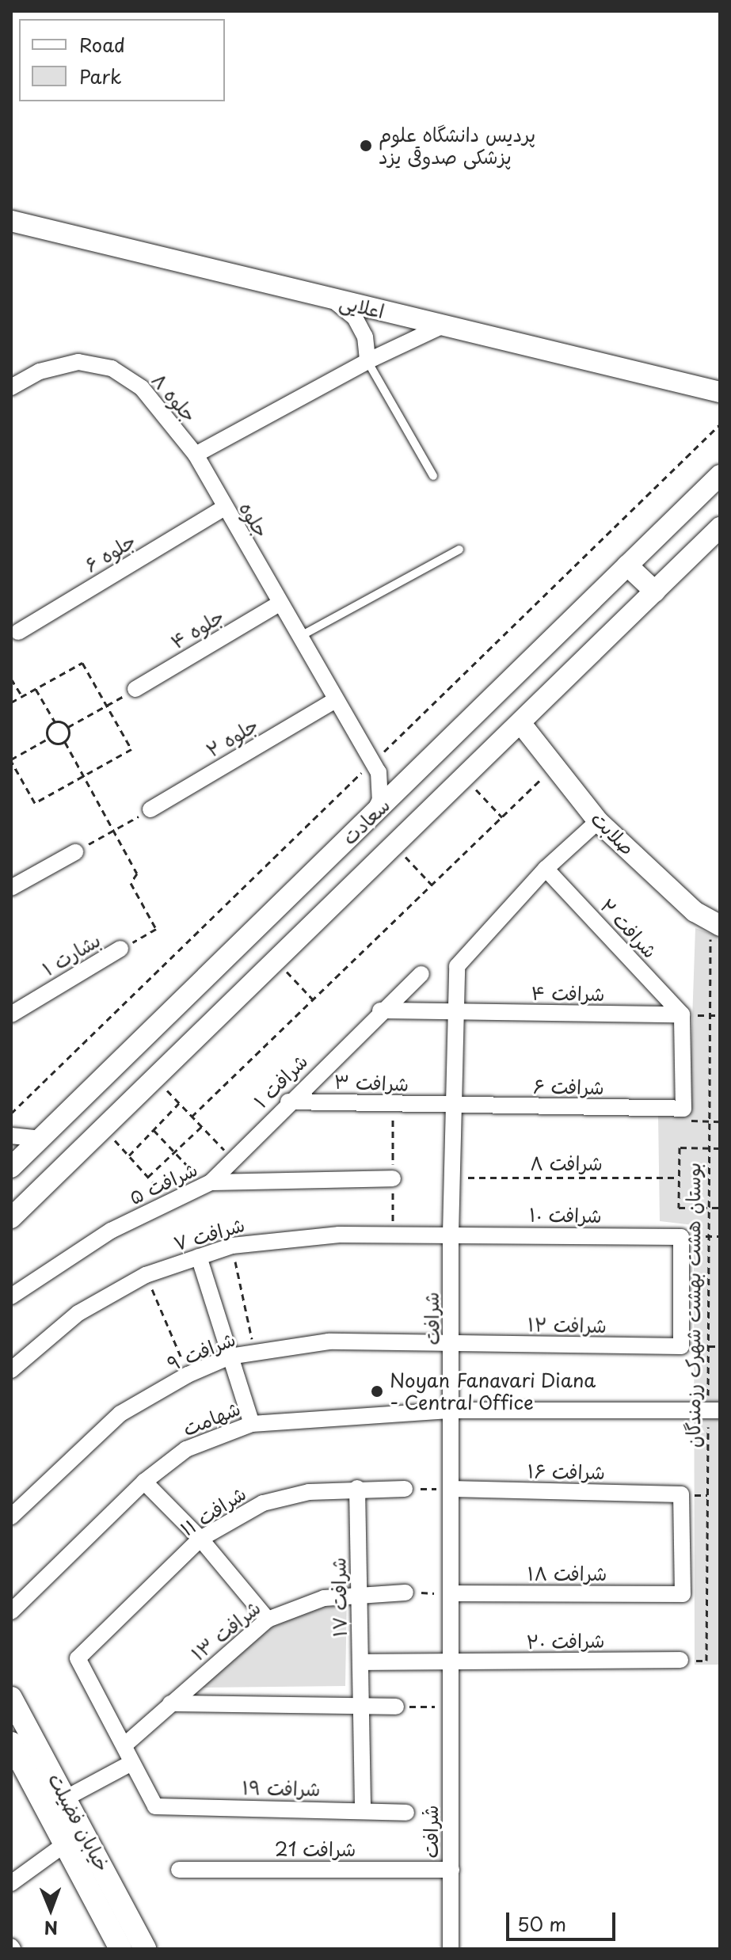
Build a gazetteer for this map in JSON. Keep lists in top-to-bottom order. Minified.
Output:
{"streets":{"main road":["خیابان فضیلت"],"street":["اعلایی","جلوه ۸","جلوه","جلوه ۶","جلوه ۴","جلوه ۲","سعادت","صلابت","شرافت ۲","بشارت ۱","شرافت ۴","شرافت ۱","شرافت ۳","شرافت ۶","شرافت ۵","شرافت ۱۰","شرافت ۷","شرافت","شرافت ۱۲","شرافت ۹","شهامت","شرافت ۱۶","شرافت ۱۱","شرافت ۱۸","شرافت ۱۷","شرافت ۱۳","شرافت ۲۰","شرافت ۱۹","شرافت 21"],"path":["شرافت ۸","بوستان هشت بهشت شهرک رزمندگان"]},"crossings":[["جلوه ۸","جلوه"],["جلوه","جلوه ۶"],["جلوه","جلوه ۴"],["جلوه","جلوه ۲"],["سعادت","صلابت"],["صلابت","بوستان هشت بهشت شهرک رزمندگان"],["صلابت","شرافت"],["شرافت ۲","شرافت ۴"],["شرافت ۲","شرافت"],["شرافت ۴","شرافت"],["شرافت ۱","شرافت ۳"],["شرافت ۱","شرافت ۵"],["شرافت ۳","شرافت ۶"],["شرافت ۳","شرافت"],["شرافت ۶","شرافت"],["شرافت ۸","شرافت"],["شرافت ۱۰","شرافت ۷"],["شرافت ۱۰","شرافت"],["شرافت ۷","شرافت"],["بوستان هشت بهشت شهرک رزمندگان","شهامت"],["بوستان هشت بهشت شهرک رزمندگان","شرافت ۲۰"],["شرافت","شرافت ۱۲"],["شرافت","شرافت ۹"],["شرافت","شهامت"],["شرافت","شرافت ۱۶"],["شرافت","شرافت ۱۸"],["شرافت","شرافت ۲۰"],["شرافت","شرافت 21"],["شرافت ۱۲","شرافت ۹"],["شرافت ۱۶","شرافت ۱۸"],["شرافت ۱۱","شرافت ۱۷"],["شرافت ۱۱","شرافت ۱۳"],["شرافت ۱۷","شرافت ۱۳"],["شرافت ۱۷","شرافت ۲۰"],["شرافت ۱۷","شرافت ۱۹"]],"places":["پردیس دانشگاه علوم پزشکی صدوقی یزد","Noyan Fanavari Diana - Central Office"],"legend":["Road","Park"],"scale_bar":"50 m","north":"bottom"}
